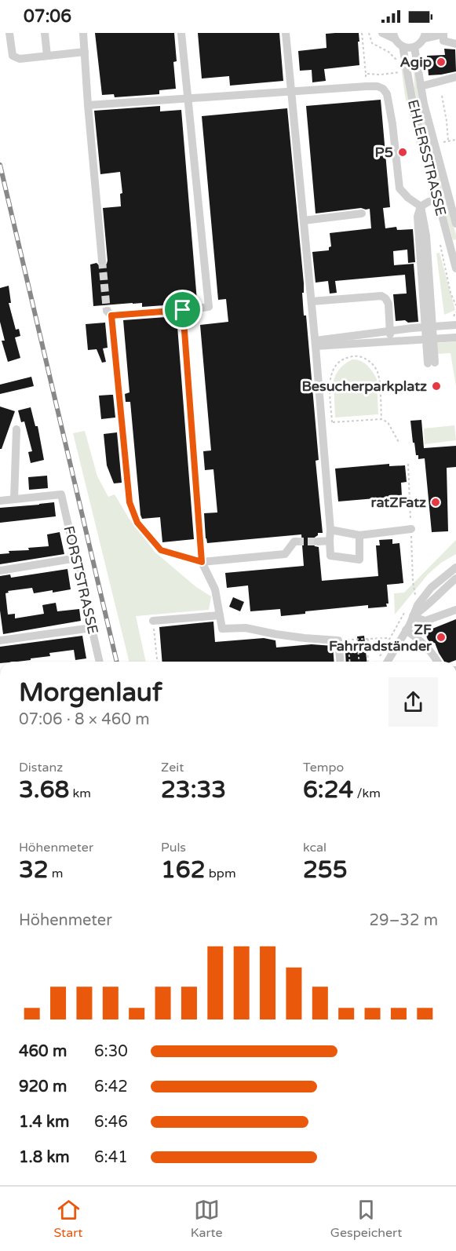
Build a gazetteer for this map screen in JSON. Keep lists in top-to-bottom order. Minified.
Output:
{"streets":{"street":["EHLERSSTRASSE","FORSTSTRASSE"]},"places":["Agip","P5","Besucherparkplatz","ratZFatz","ZF Fahrradständer"],"page":{"status":"07:06","heading":["Morgenlauf","07:06 · 8 × 460 m"],"stats":[["Distanz","3.68 km"],["Zeit","23:33"],["Tempo","6:24 /km"],["Höhenmeter","32 m"],["Puls","162 bpm"],["kcal","255"]],"chart":["Höhenmeter","29–32 m"],"list":[{"name":"460 m","note":"6:30"},{"name":"920 m","note":"6:42"},{"name":"1.4 km","note":"6:46"},{"name":"1.8 km","note":"6:41"}],"tabs":["Start","Karte","Gespeichert"]}}
